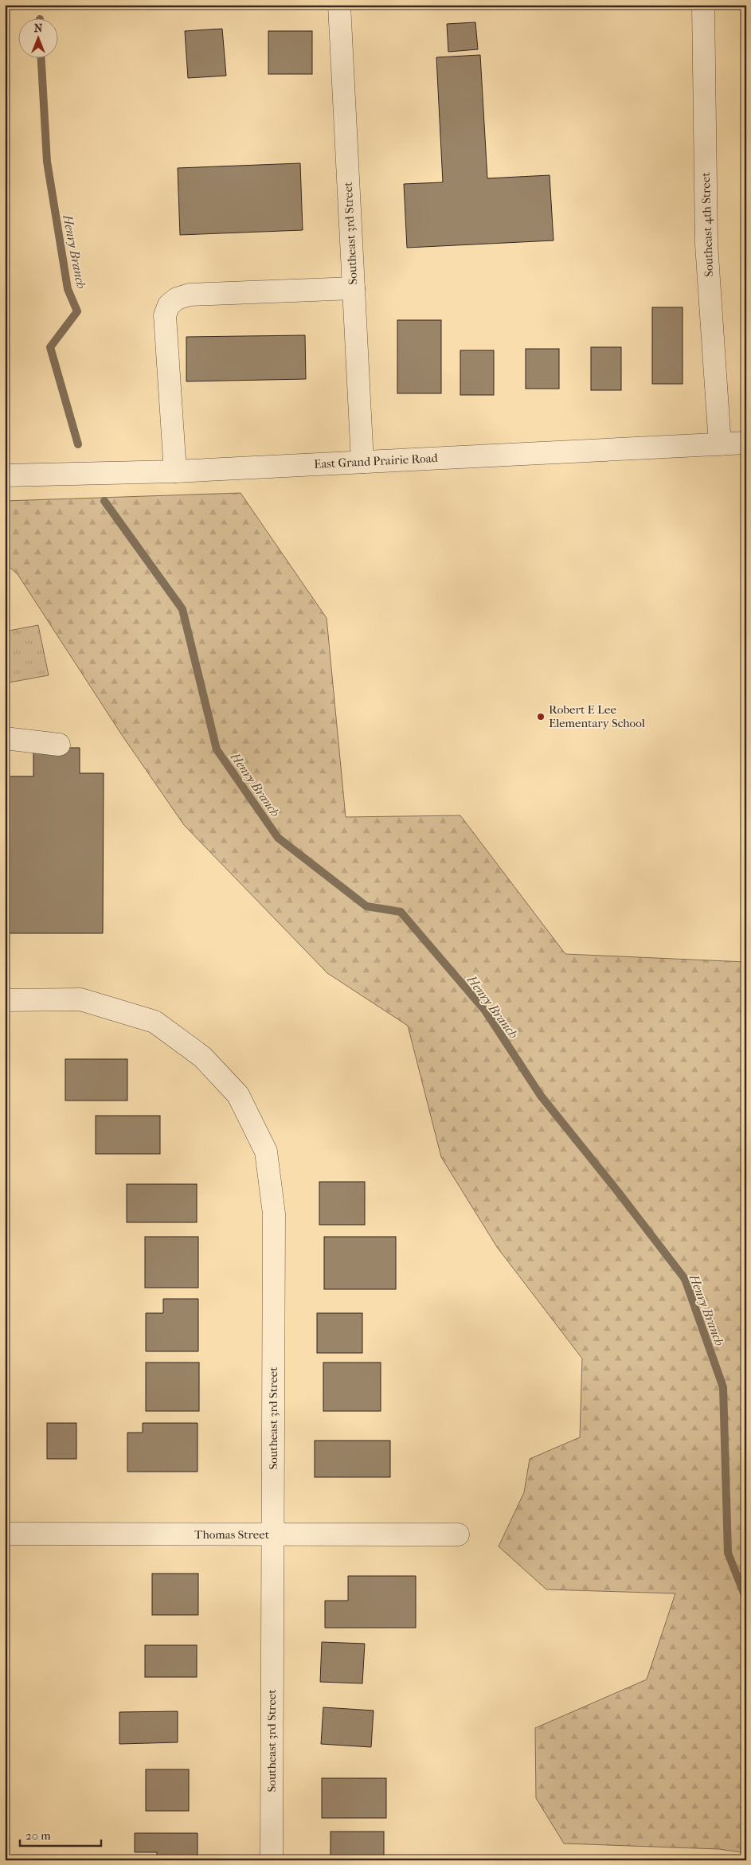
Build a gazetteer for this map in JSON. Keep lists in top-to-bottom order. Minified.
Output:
{"streets":{"street":["Southeast 4th Street","Southeast 3rd Street","East Grand Prairie Road","Thomas Street"]},"crossings":[["Southeast 4th Street","East Grand Prairie Road"],["Southeast 3rd Street","East Grand Prairie Road"],["Southeast 3rd Street","Thomas Street"]],"water":["Henry Branch"],"places":["Robert E Lee Elementary School"],"scale_bar":"20 m","north":"top"}
